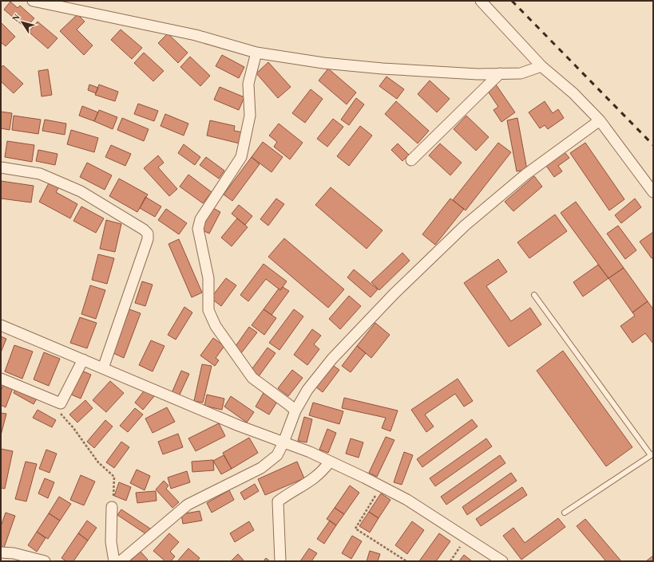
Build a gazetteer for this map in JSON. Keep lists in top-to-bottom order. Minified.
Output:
{"north":"top left"}
